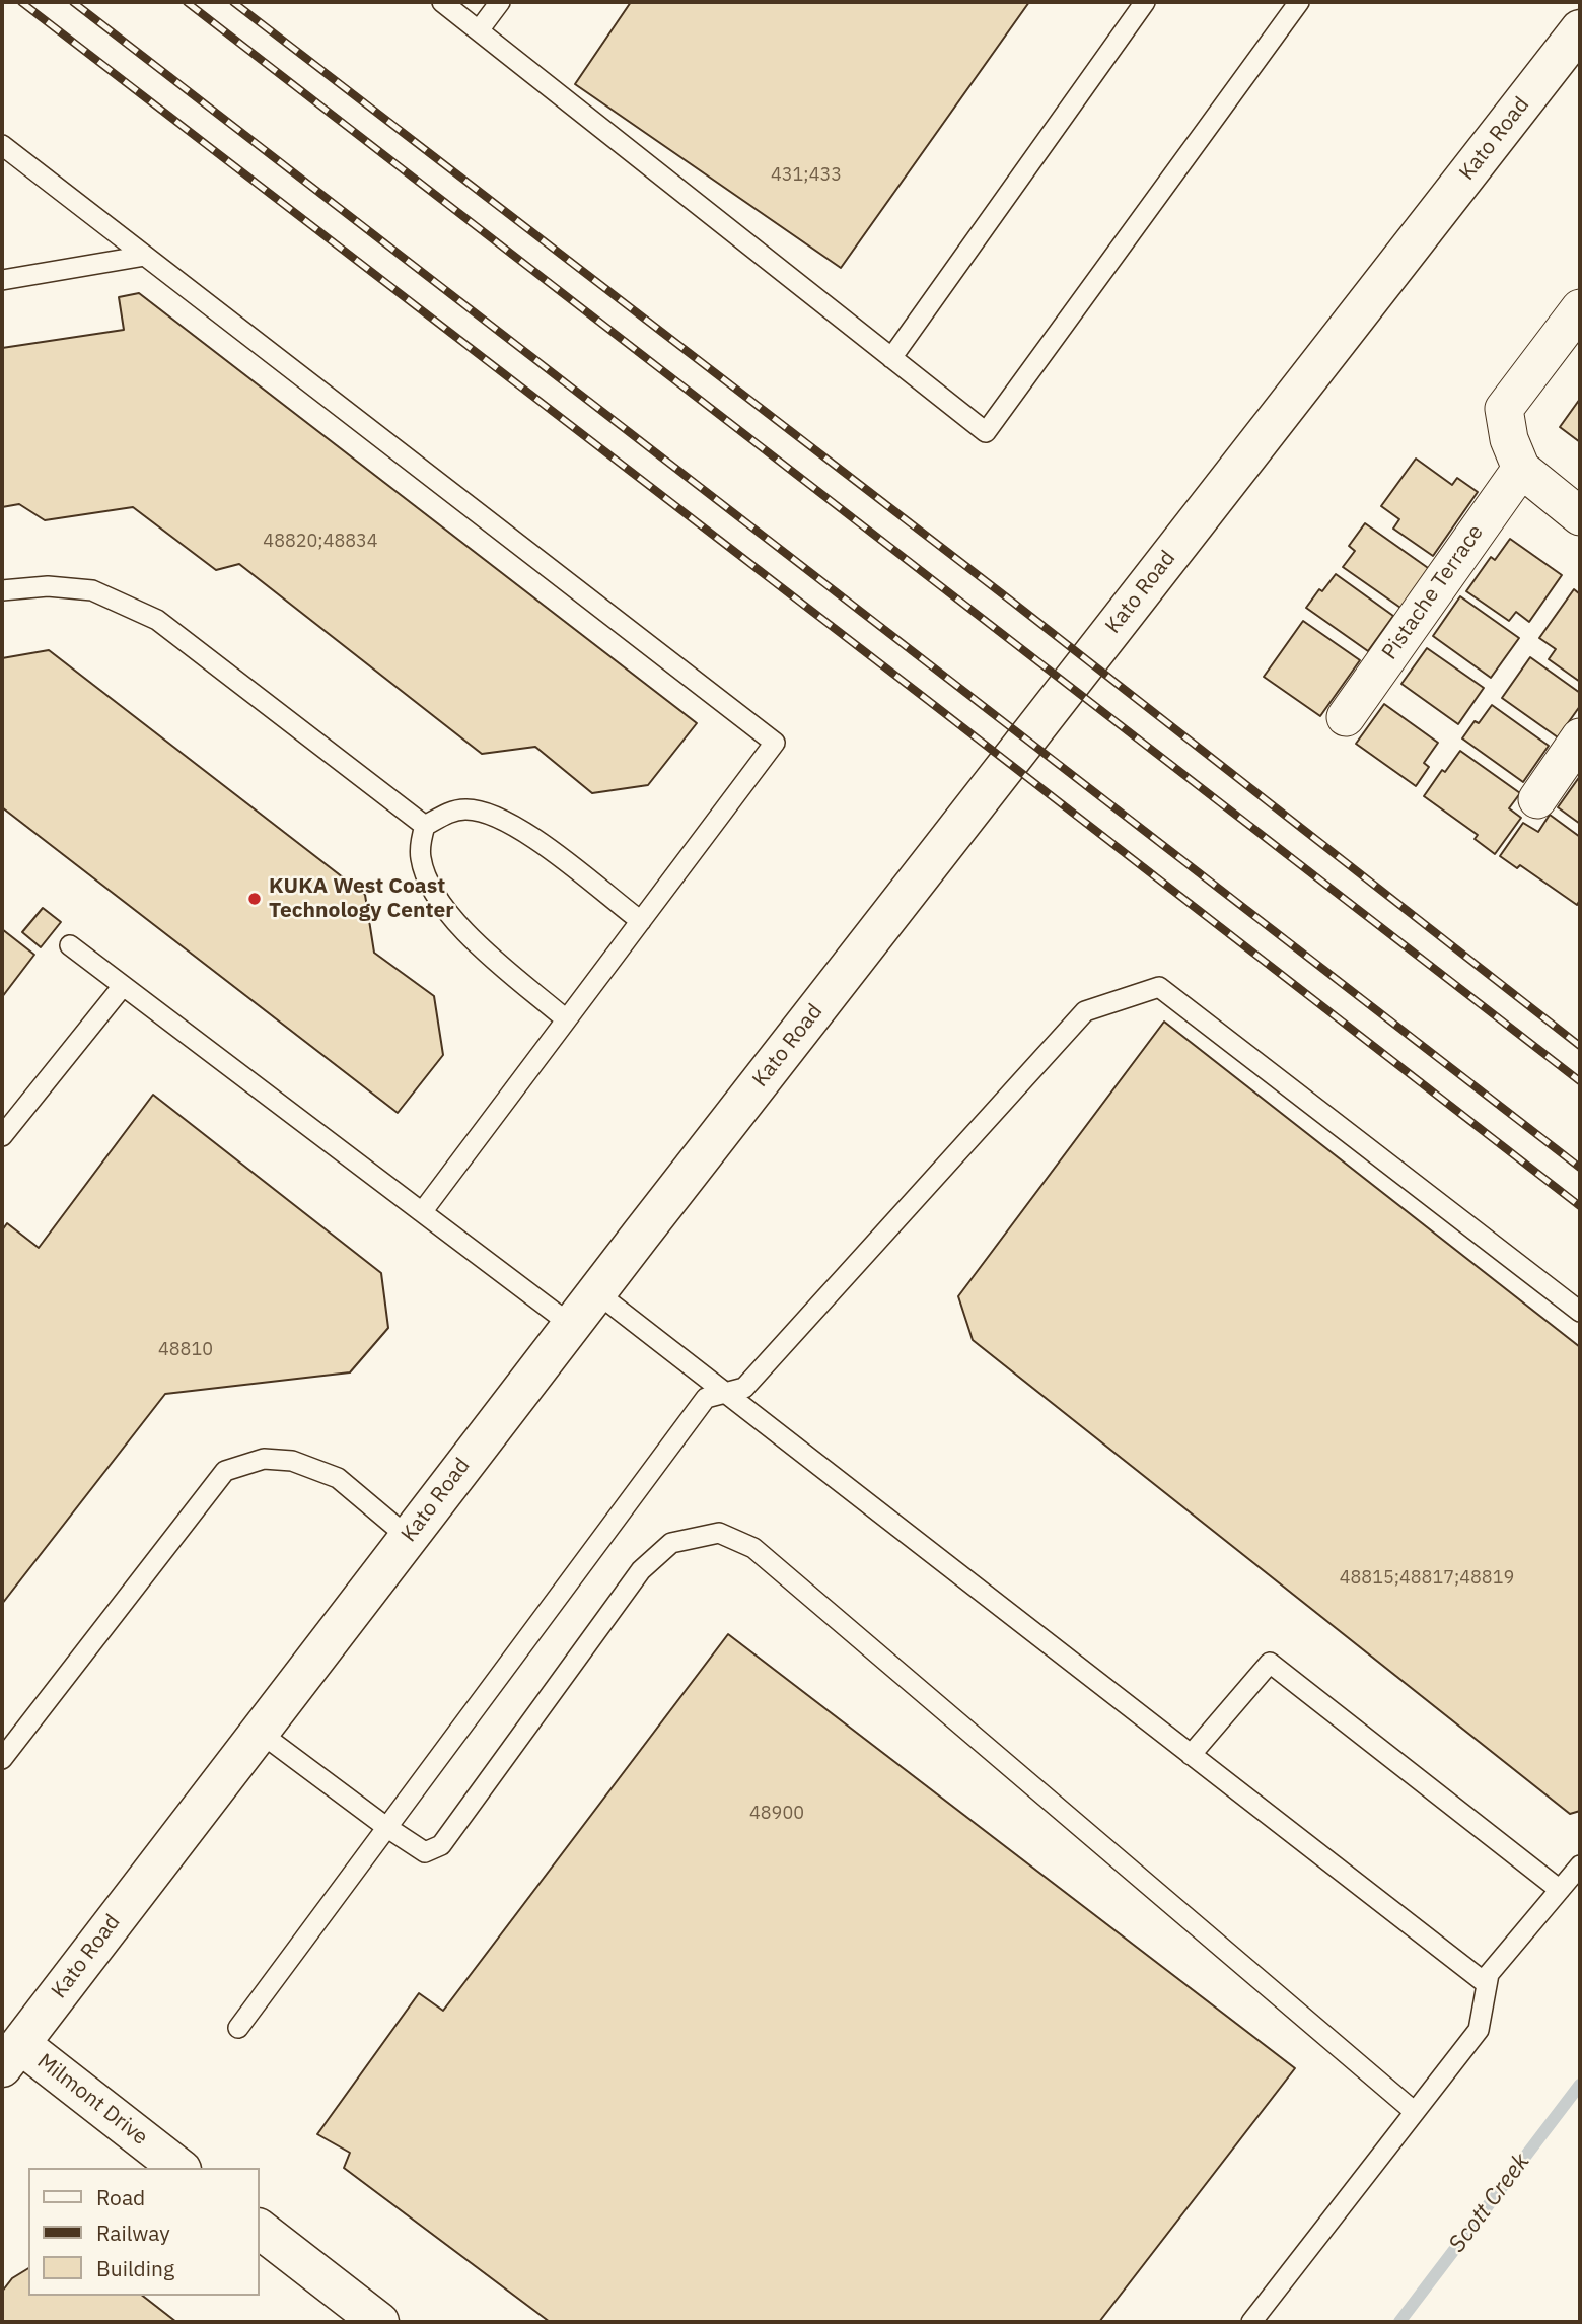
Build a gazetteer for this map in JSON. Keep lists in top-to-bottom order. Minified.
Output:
{"streets":{"street":["Kato Road","Pistache Terrace","Milmont Drive"]},"crossings":[["Kato Road","Milmont Drive"]],"water":["Scott Creek"],"places":["KUKA West Coast Technology Center"],"house_numbers":["431;433","48820;48834","48810","48815;48817;48819","48900"],"legend":["Road","Railway","Building"]}
